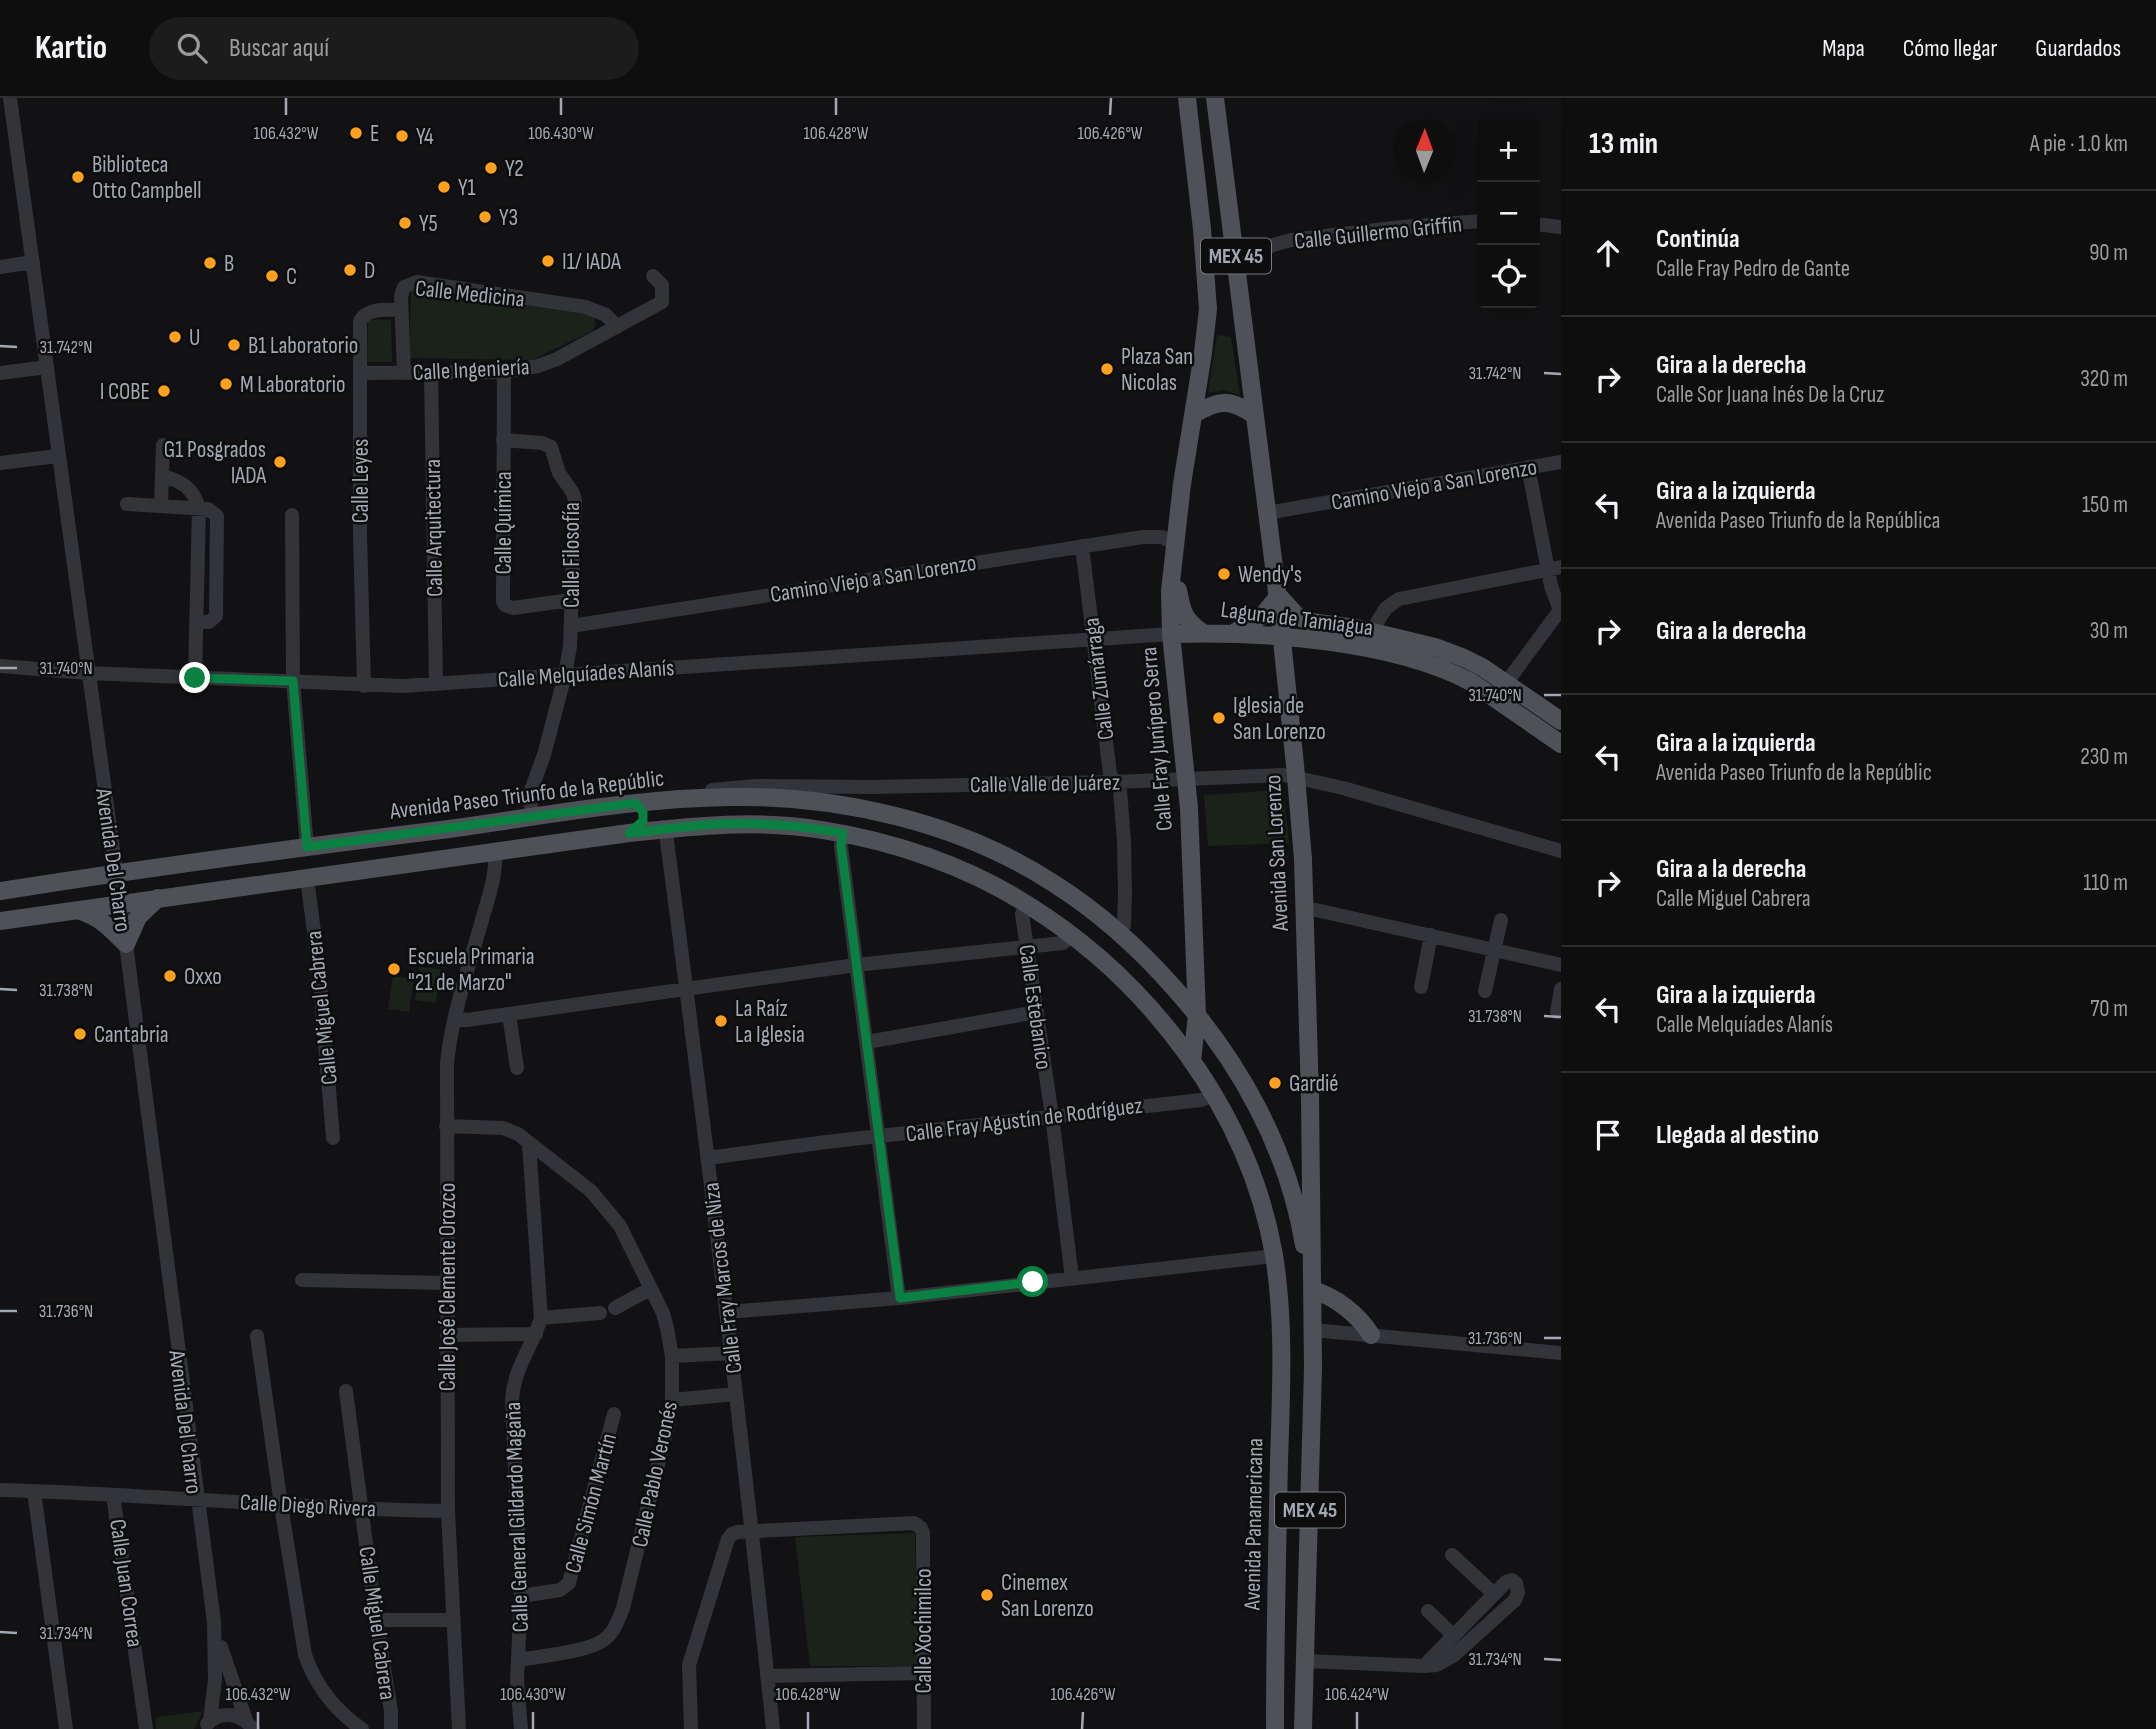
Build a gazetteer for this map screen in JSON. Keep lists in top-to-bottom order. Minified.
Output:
{"streets":{"main road":["MEX 45","Laguna de Tamiagua","Calle Fray Junípero Serra","Avenida Paseo Triunfo de la Repúblic","Avenida San Lorenzo","Avenida Panamericana"],"street":["Calle Guillermo Griffin","Calle Medicina","Calle Ingeniería","Calle Leyes","Camino Viejo a San Lorenzo","Calle Química","Calle Arquitectura","Calle Filosofía","Calle Melquíades Alanís","Calle Zumárraga","Calle Valle de Juárez","Avenida Del Charro","Calle Estebanico","Calle Miguel Cabrera","Calle Fray Agustín de Rodríguez","Calle Fray Marcos de Niza","Calle José Clemente Orozco","Calle Pablo Veronés","Calle Simón Martín","Calle Diego Rivera","Calle General Gildardo Magaña","Calle Juan Correa","Calle Xochimilco"]},"crossings":[["Calle Guillermo Griffin","MEX 45"],["MEX 45","Calle Fray Junípero Serra"],["MEX 45","Avenida Paseo Triunfo de la Repúblic"],["MEX 45","Avenida San Lorenzo"],["MEX 45","Avenida Del Charro"],["MEX 45","Calle Estebanico"],["MEX 45","Calle Miguel Cabrera"],["MEX 45","Calle Fray Agustín de Rodríguez"],["MEX 45","Calle Fray Marcos de Niza"],["MEX 45","Calle José Clemente Orozco"],["MEX 45","Avenida Panamericana"],["Calle Medicina","Calle Ingeniería"],["Calle Medicina","Calle Leyes"],["Calle Ingeniería","Calle Leyes"],["Calle Ingeniería","Calle Química"],["Calle Ingeniería","Calle Arquitectura"],["Calle Leyes","Calle Melquíades Alanís"],["Camino Viejo a San Lorenzo","Calle Filosofía"],["Camino Viejo a San Lorenzo","Calle Zumárraga"],["Camino Viejo a San Lorenzo","Calle Fray Junípero Serra"],["Camino Viejo a San Lorenzo","Avenida San Lorenzo"],["Calle Química","Calle Filosofía"],["Calle Arquitectura","Calle Melquíades Alanís"],["Calle Filosofía","Calle Melquíades Alanís"],["Laguna de Tamiagua","Calle Melquíades Alanís"],["Laguna de Tamiagua","Calle Fray Junípero Serra"],["Laguna de Tamiagua","Avenida San Lorenzo"],["Calle Melquíades Alanís","Calle Zumárraga"],["Calle Melquíades Alanís","Calle Fray Junípero Serra"],["Calle Melquíades Alanís","Avenida Del Charro"],["Calle Zumárraga","Calle Valle de Juárez"],["Calle Zumárraga","Avenida Paseo Triunfo de la Repúblic"],["Calle Fray Junípero Serra","Calle Valle de Juárez"],["Calle Fray Junípero Serra","Avenida Paseo Triunfo de la Repúblic"],["Calle Valle de Juárez","Avenida Paseo Triunfo de la Repúblic"],["Calle Valle de Juárez","Avenida San Lorenzo"],["Avenida Paseo Triunfo de la Repúblic","Avenida San Lorenzo"],["Avenida Paseo Triunfo de la Repúblic","Avenida Del Charro"],["Avenida Del Charro","Calle Diego Rivera"],["Calle Estebanico","Calle Fray Agustín de Rodríguez"],["Calle Miguel Cabrera","Calle Diego Rivera"],["Calle Fray Agustín de Rodríguez","Calle Fray Marcos de Niza"],["Calle Fray Marcos de Niza","Calle Xochimilco"],["Calle José Clemente Orozco","Calle Pablo Veronés"],["Calle José Clemente Orozco","Calle Diego Rivera"],["Calle Pablo Veronés","Calle General Gildardo Magaña"],["Calle Simón Martín","Calle General Gildardo Magaña"],["Calle Diego Rivera","Calle Juan Correa"]],"places":["E","Y4","Y2","Biblioteca Otto Campbell","Y1","Y3","Y5","I1/ IADA","B","D","C","U","B1 Laboratorio","Plaza San Nicolas","M Laboratorio","I COBE","G1 Posgrados IADA","Wendy's","Iglesia de San Lorenzo","Escuela Primaria \"21 de Marzo\"","Oxxo","La Raíz La Iglesia","Cantabria","Gardié","Cinemex San Lorenzo"],"north":"top","page":{"header":"Kartio","search":"Buscar aquí","nav":["Mapa","Cómo llegar","Guardados"],"heading":["13 min","A pie · 1.0 km"],"map_buttons":["+","−"],"list":[["Continúa","Calle Fray Pedro de Gante","90 m"],["Gira a la derecha","Calle Sor Juana Inés De la Cruz","320 m"],["Gira a la izquierda","Avenida Paseo Triunfo de la República","150 m"],["Gira a la derecha","30 m"],["Gira a la izquierda","Avenida Paseo Triunfo de la Repúblic","230 m"],["Gira a la derecha","Calle Miguel Cabrera","110 m"],["Gira a la izquierda","Calle Melquíades Alanís","70 m"],"Llegada al destino"]},"coordinates":["106.432°W","106.430°W","106.428°W","106.426°W","31.742°N","31.740°N","31.738°N","31.736°N","31.734°N","106.424°W"]}
